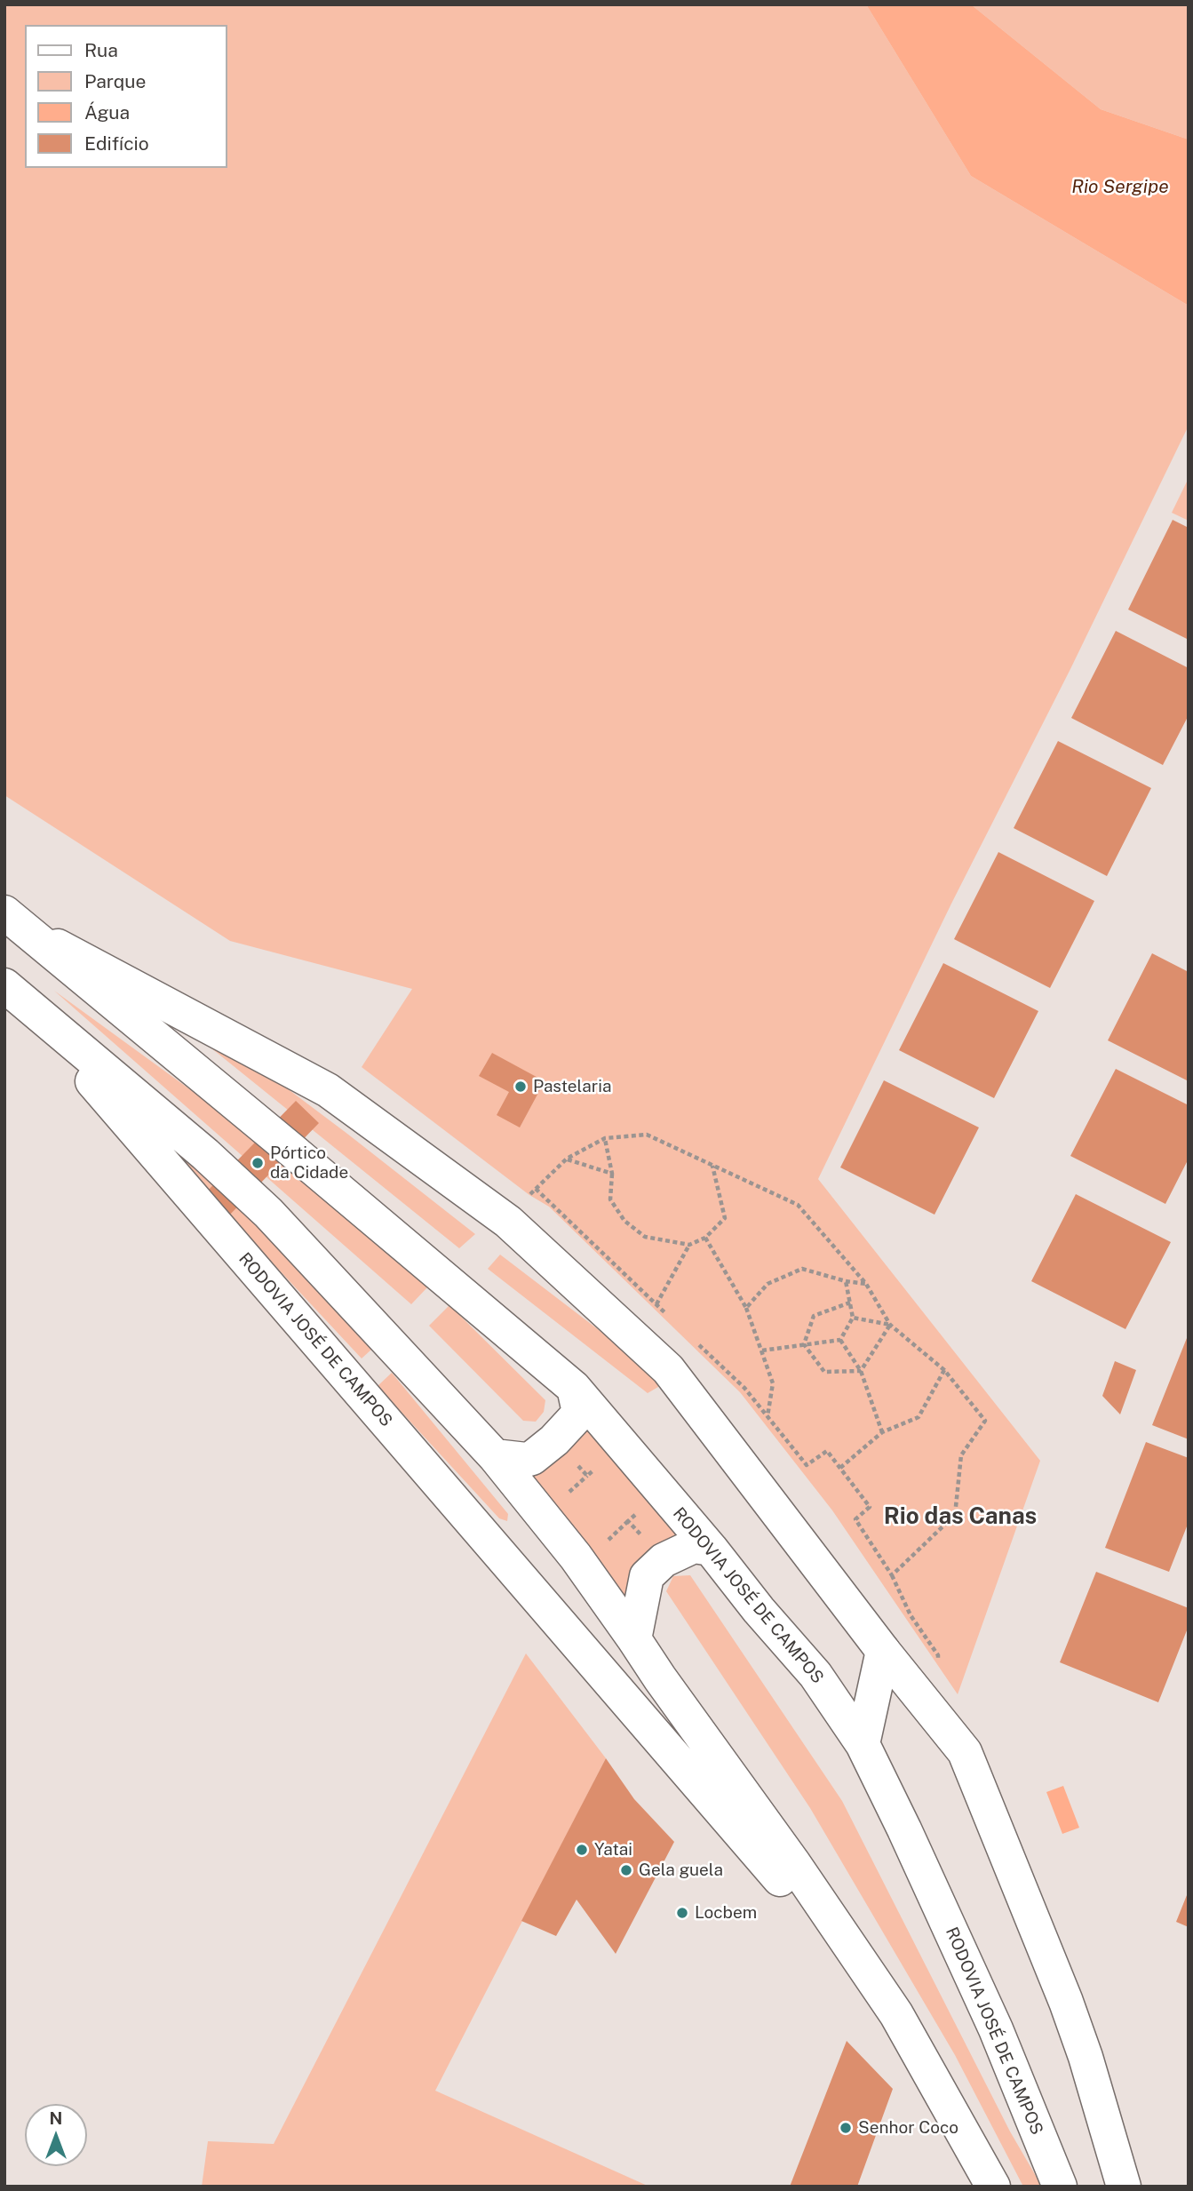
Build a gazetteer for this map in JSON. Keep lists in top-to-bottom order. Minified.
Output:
{"streets":{"main road":["RODOVIA JOSÉ DE CAMPOS"]},"districts":["Rio das Canas"],"water":["Rio Sergipe"],"places":["Pastelaria","Pórtico da Cidade","Yatai","Gela guela","Locbem","Senhor Coco"],"legend":["Rua","Parque","Água","Edifício"],"north":"top"}
